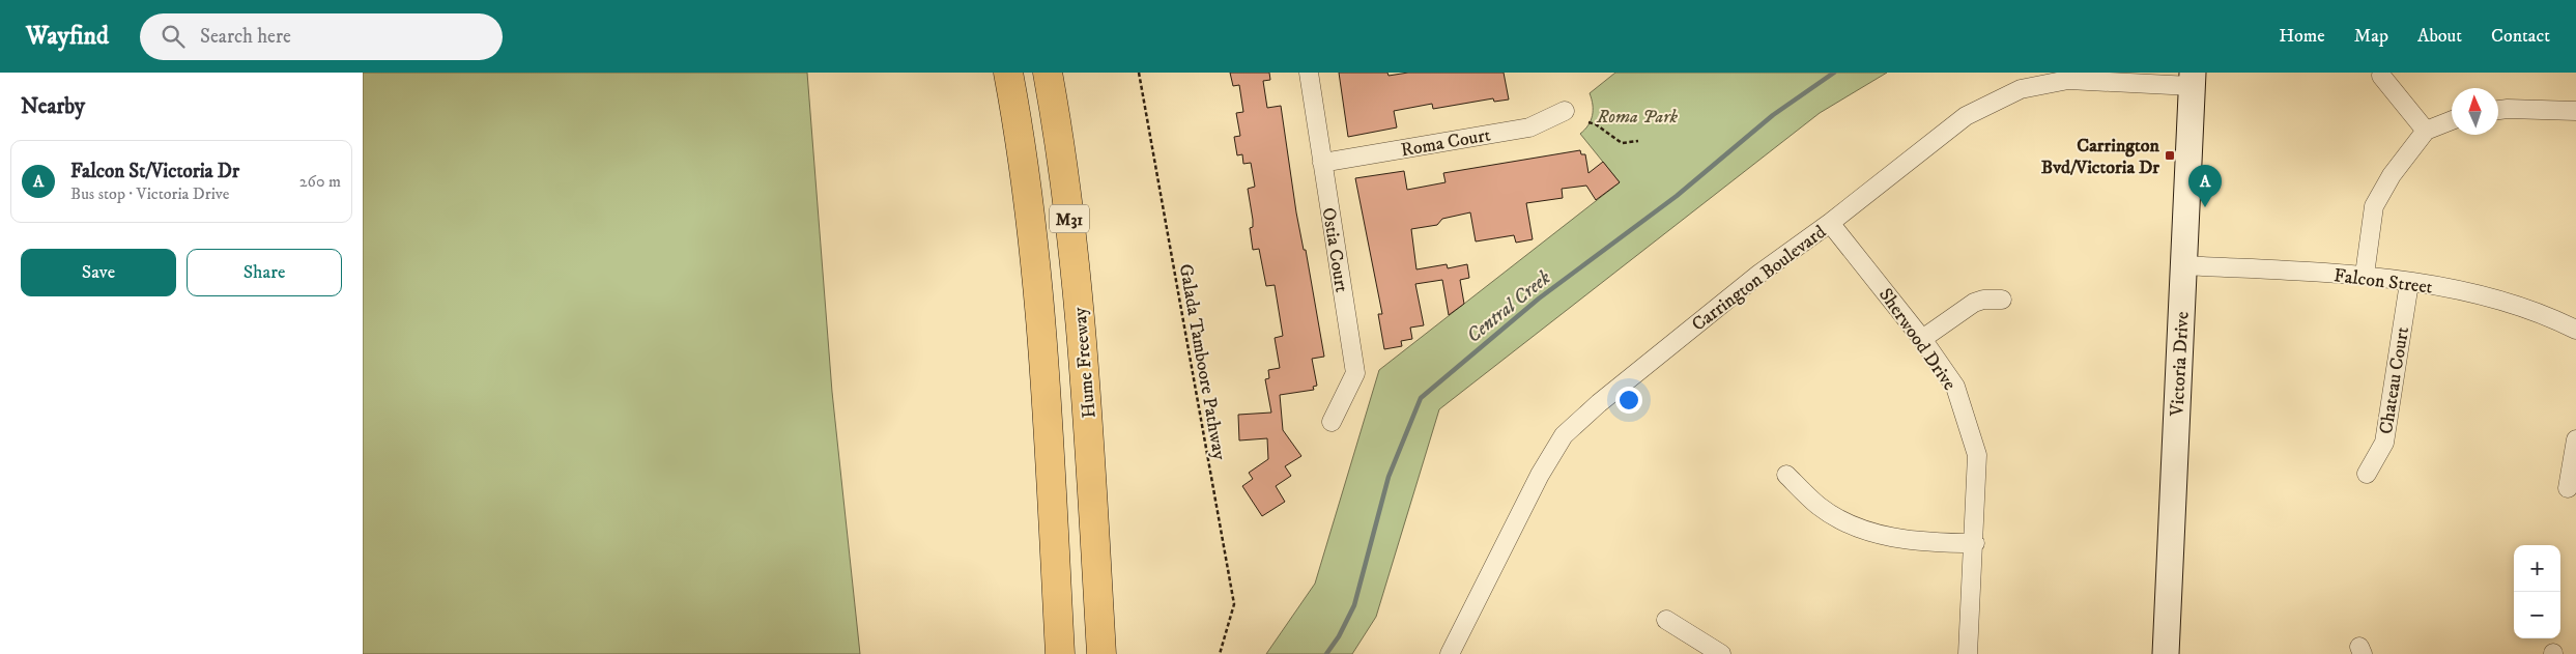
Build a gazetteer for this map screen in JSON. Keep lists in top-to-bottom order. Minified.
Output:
{"streets":{"highway":["M31","Hume Freeway"],"street":["Roma Court","Ostia Court","Carrington Boulevard","Falcon Street","Sherwood Drive","Victoria Drive","Chateau Court"],"path":["Galada Tamboore Pathway"]},"crossings":[["Roma Court","Ostia Court"],["Carrington Boulevard","Sherwood Drive"],["Carrington Boulevard","Victoria Drive"],["Falcon Street","Victoria Drive"],["Falcon Street","Chateau Court"]],"water":["Central Creek"],"parks":["Roma Park"],"places":{"transit":["Carrington Bvd/Victoria Dr"]},"north":"top","page":{"header":"Wayfind","search":"Search here","nav":["Home","Map","About","Contact"],"heading":"Nearby","list":[{"mark":"A","name":"Falcon St/Victoria Dr","note":"Bus stop · Victoria Drive","value":"260 m"}],"pins":"A","buttons":["Save","Share"],"map_buttons":["+","−"]}}
